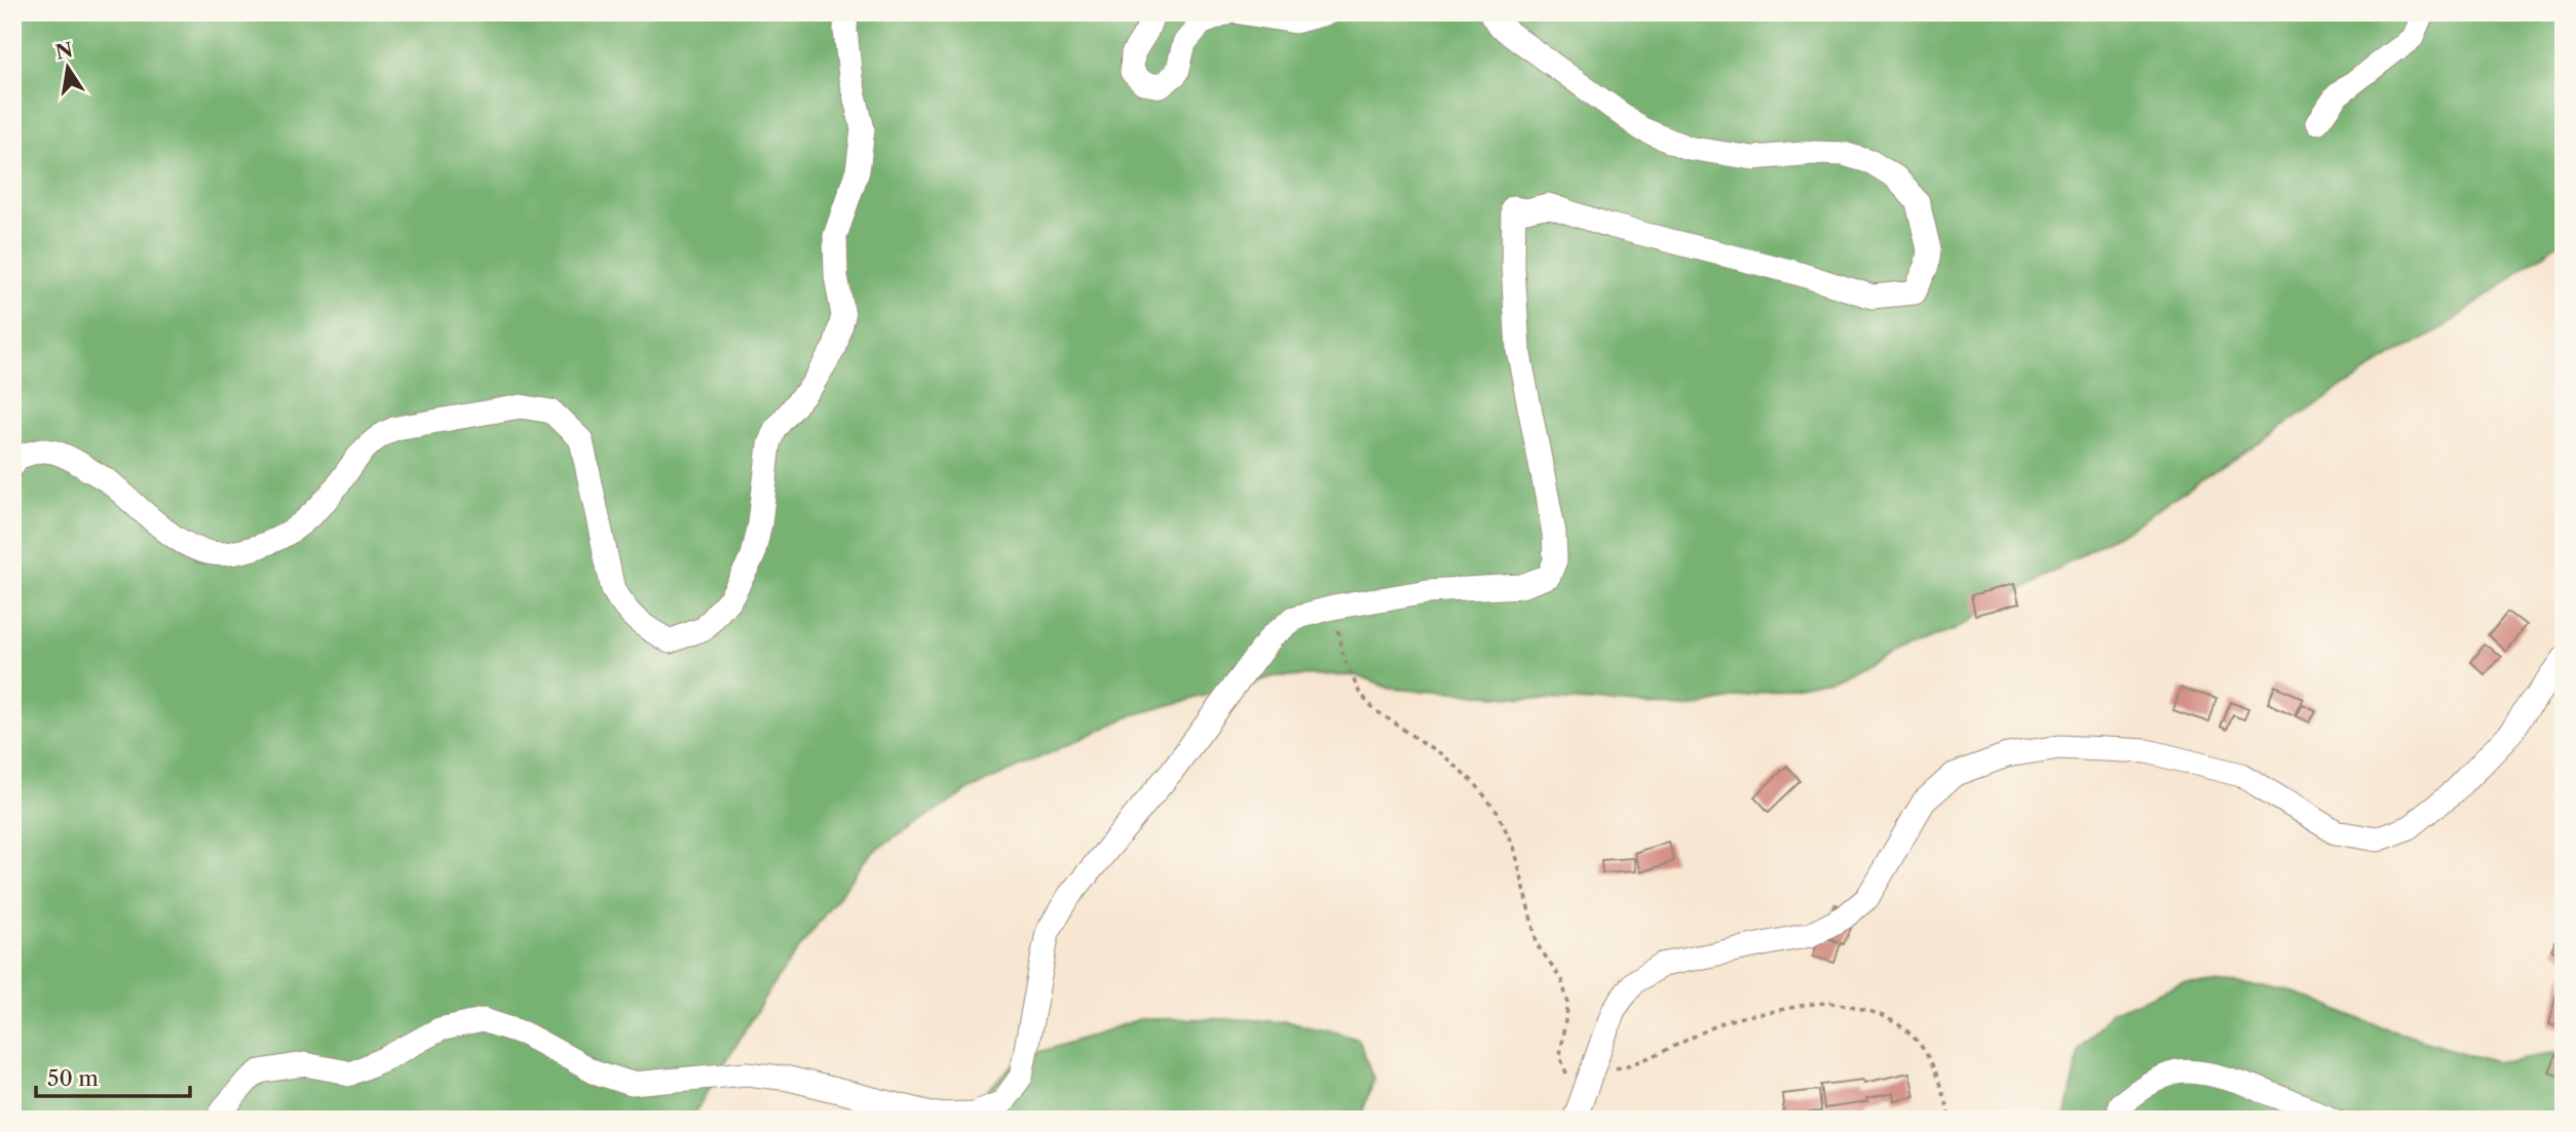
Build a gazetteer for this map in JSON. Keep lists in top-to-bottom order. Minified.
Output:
{"scale_bar":"50 m","north":"top"}
